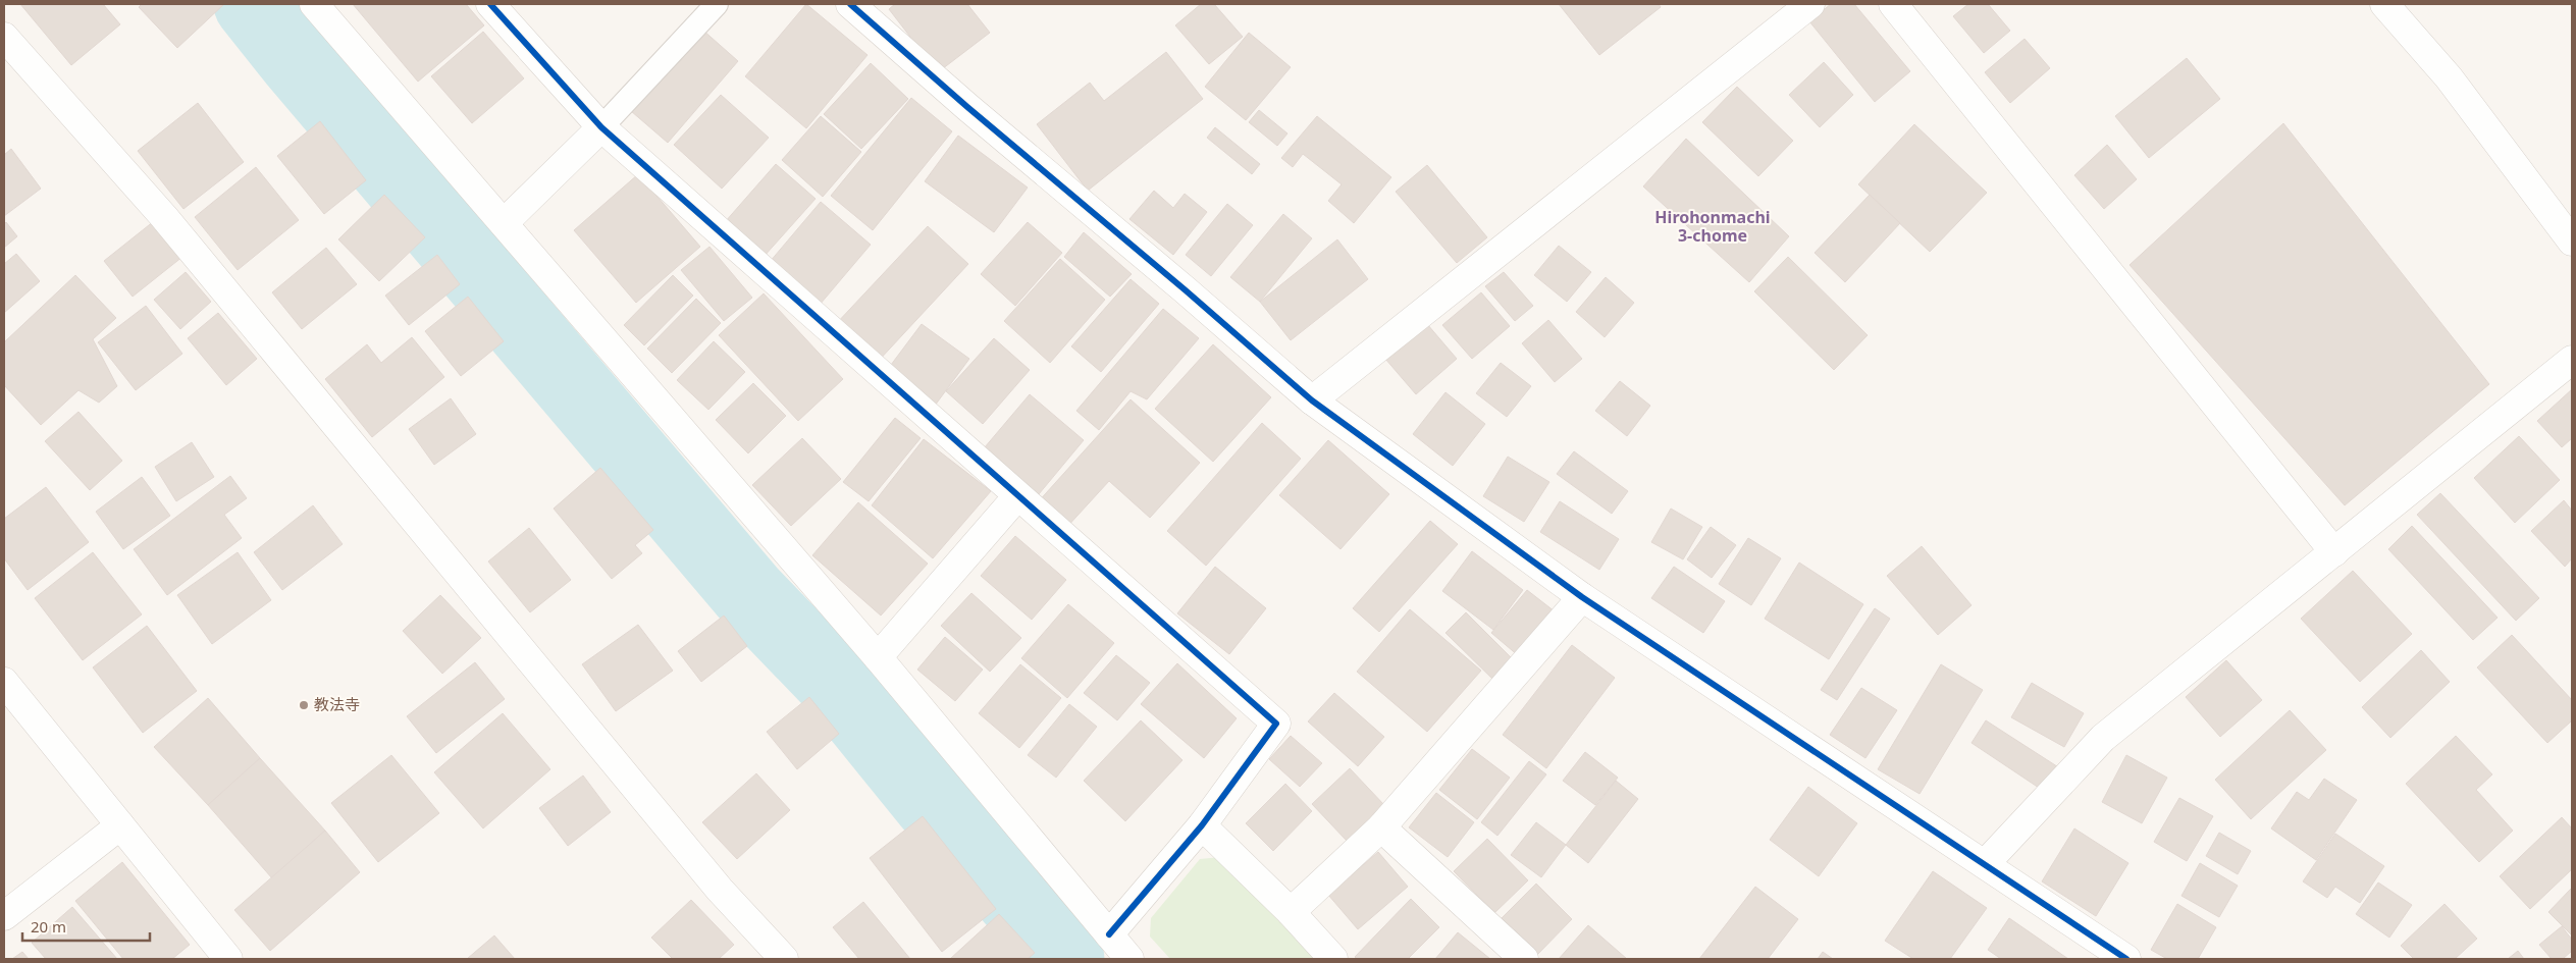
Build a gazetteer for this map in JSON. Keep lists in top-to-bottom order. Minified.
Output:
{"districts":["Hirohonmachi 3-chome"],"places":["教法寺"],"scale_bar":"20 m"}
